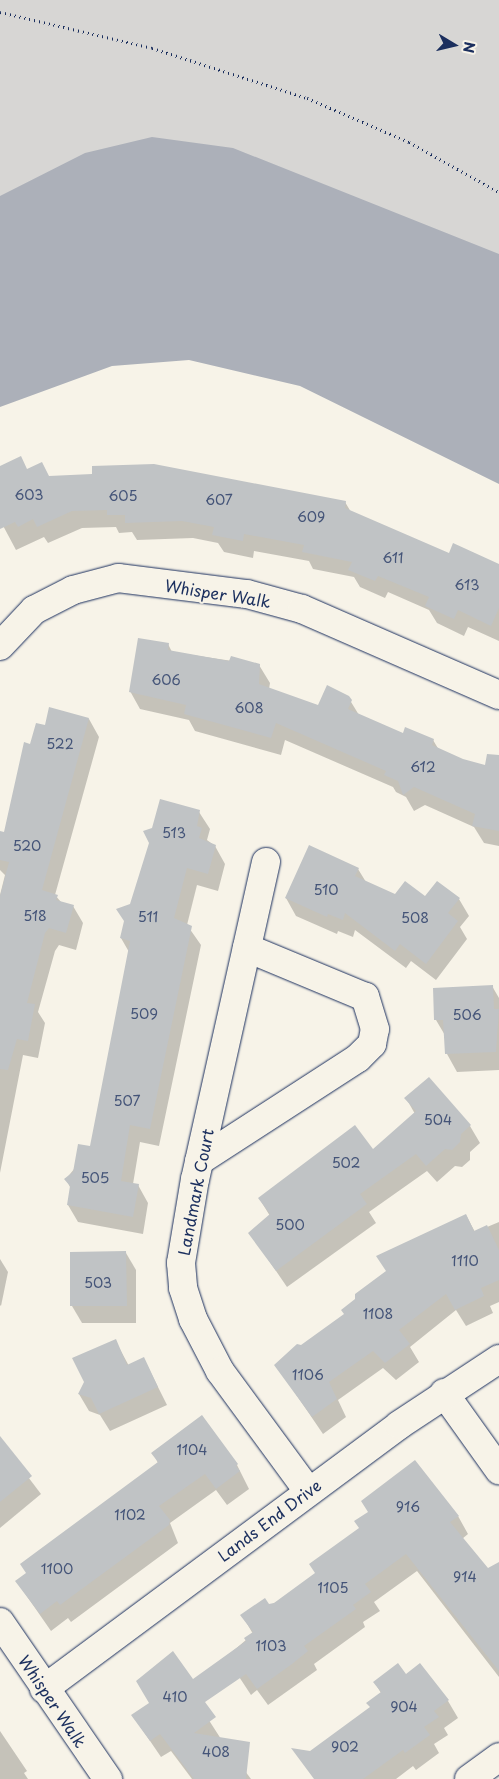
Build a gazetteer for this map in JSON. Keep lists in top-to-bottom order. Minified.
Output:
{"streets":{"street":["Whisper Walk","Landmark Court","Lands End Drive"]},"crossings":[["Whisper Walk","Lands End Drive"],["Landmark Court","Lands End Drive"]],"house_numbers":["603","605","607","609","611","613","606","608","522","612","513","520","510","518","511","508","509","506","507","504","502","505","500","1110","503","1108","1106","1104","916","1102","1100","914","1105","1103","410","904","902","408"],"north":"right"}
